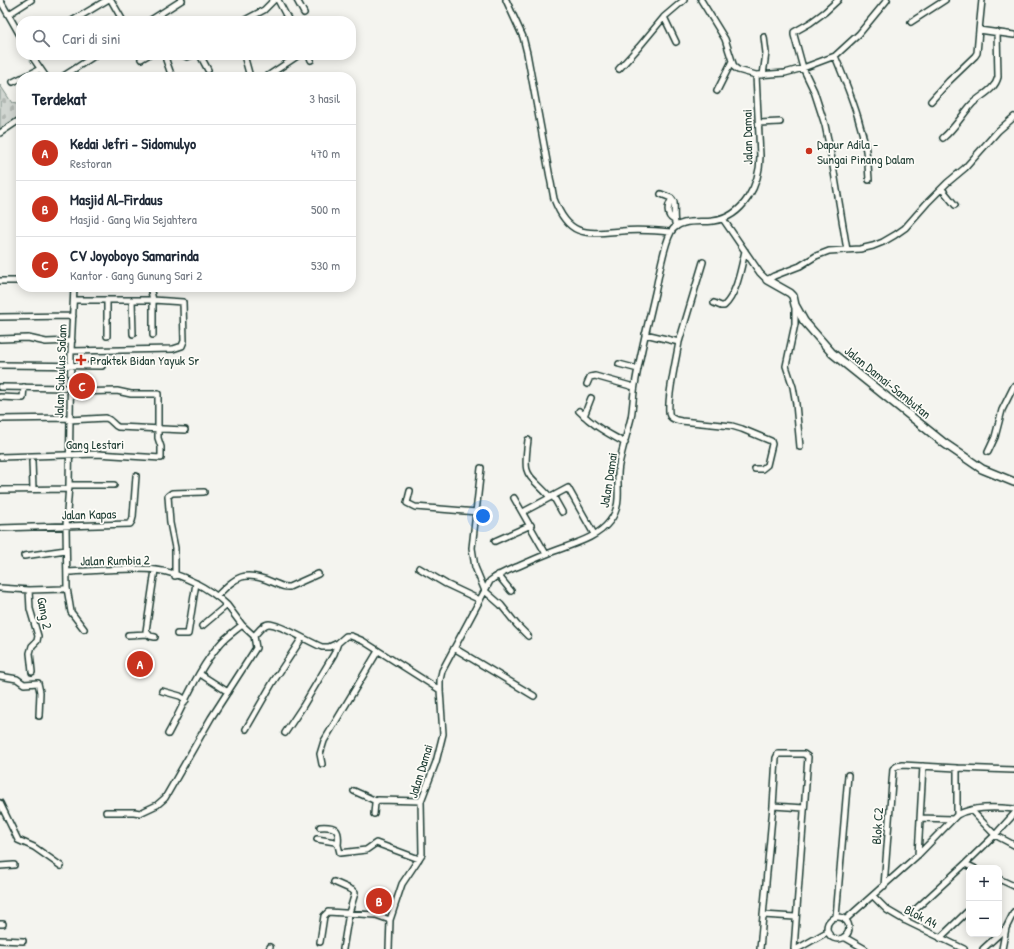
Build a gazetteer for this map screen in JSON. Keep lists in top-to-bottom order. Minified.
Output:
{"streets":{"street":["Jalan Damai","Jalan Subulus Salam","Jalan Damai-Sambutan","Gang Lestari","Jalan Kapas","Jalan Rumbia 2","Gang 2","Blok C2","Blok A4"]},"crossings":[["Jalan Subulus Salam","Gang Lestari"],["Jalan Subulus Salam","Jalan Kapas"],["Jalan Subulus Salam","Jalan Rumbia 2"]],"places":{"other":["Dapur Adila - Sungai Pinang Dalam"],"health":["Praktek Bidan Yayuk Sr"]},"page":{"search":"Cari di sini","heading":["Terdekat","3 hasil"],"list":[{"mark":"A","name":"Kedai Jefri - Sidomulyo","note":"Restoran","value":"470 m"},{"mark":"B","name":"Masjid Al-Firdaus","note":"Masjid · Gang Wia Sejahtera","value":"500 m"},{"mark":"C","name":"CV Joyoboyo Samarinda","note":"Kantor · Gang Gunung Sari 2","value":"530 m"}],"pins":["C","A","B"],"map_buttons":["+","−"]}}
